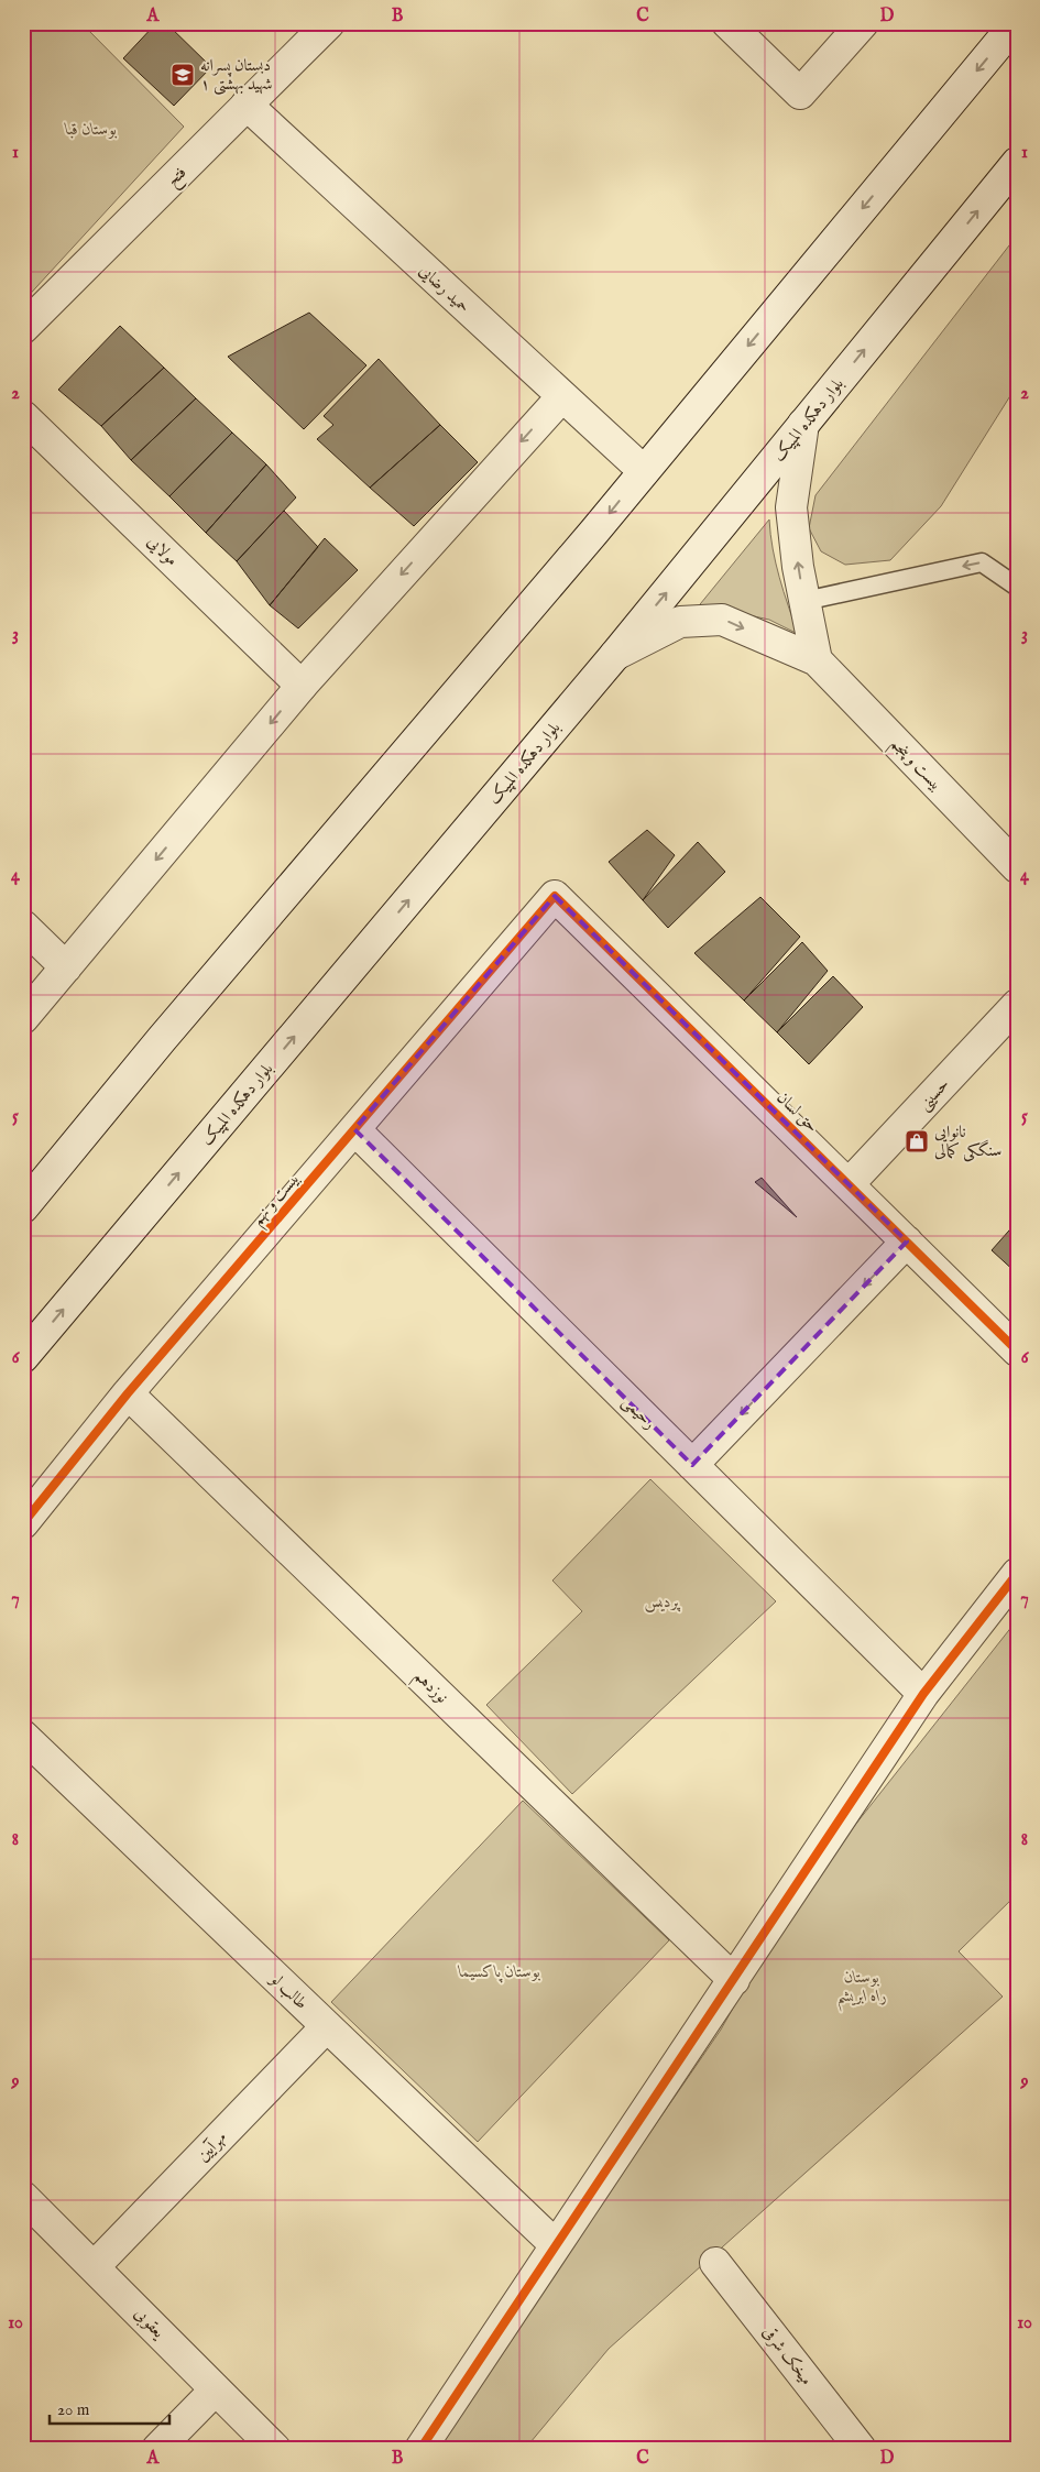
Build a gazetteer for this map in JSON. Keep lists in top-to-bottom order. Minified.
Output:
{"streets":{"street":["فتح","حمید رضایی","بلوار دهکده المپیک","مولایی","بیست و پنجم","حسینی","حق لسان","بیست و نهم","رحیمی","نوزدهم","طالب لو","مهرآیین","یعقوبی","میخک شرقی"]},"crossings":[["فتح","حمید رضایی"],["حسینی","حق لسان"],["حق لسان","بیست و نهم"],["بیست و نهم","رحیمی"],["بیست و نهم","نوزدهم"],["طالب لو","مهرآیین"],["مهرآیین","یعقوبی"]],"parks":["بوستان قبا","پردیس","بوستان پاکسیما","بوستان راه ابریشم"],"places":{"school or university":["دبستان پسرانه شهید بهشتی ۱"],"shop":["نانوایی سنگکی کمالی"]},"scale_bar":"20 m","grid":{"columns":["A","B","C","D"],"rows":["1","2","3","4","5","6","7","8","9","10"]}}
